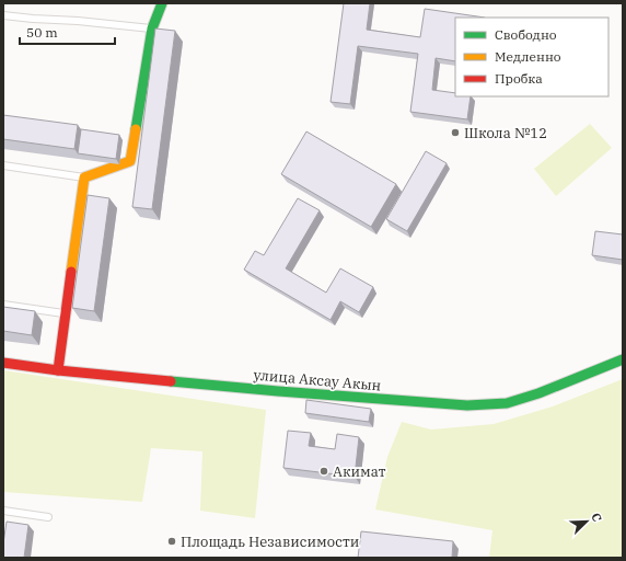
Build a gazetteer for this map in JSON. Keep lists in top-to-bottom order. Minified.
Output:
{"streets":{"street":["улица Аксау Акын"]},"places":["Школа №12","Акимат","Площадь Независимости"],"legend":["Свободно","Медленно","Пробка"],"scale_bar":"50 m","north":"top right"}
